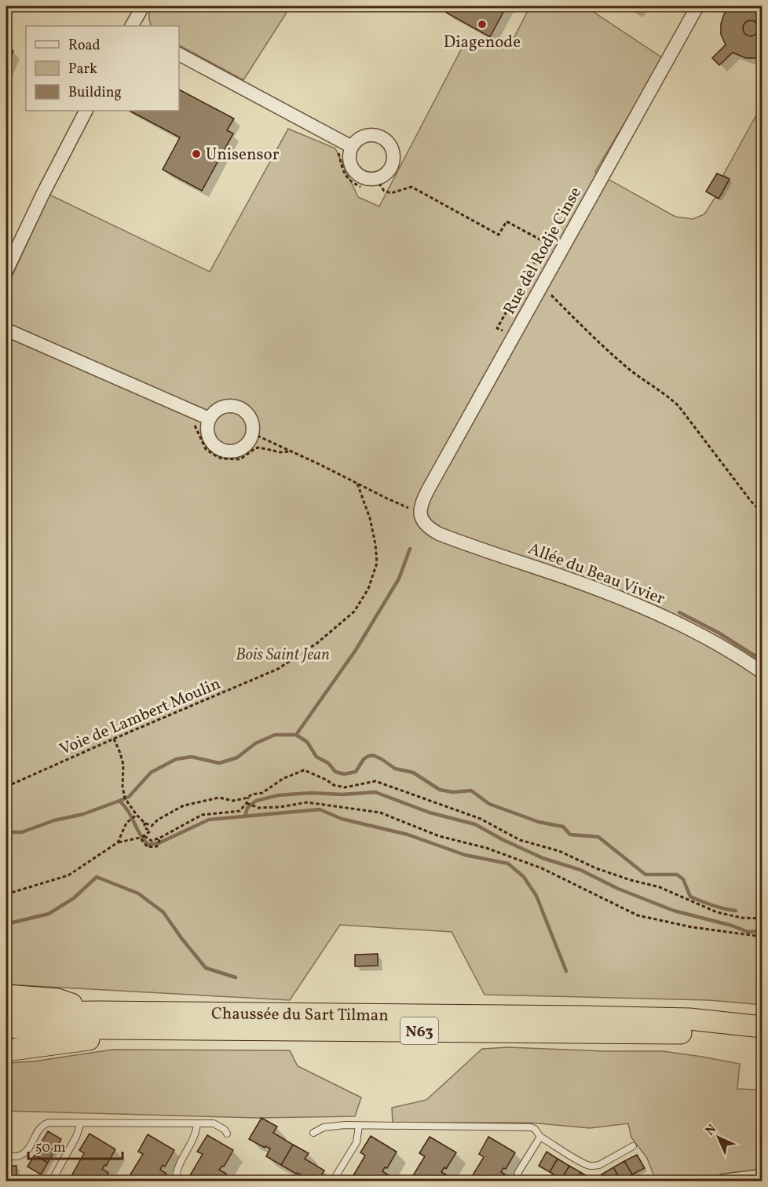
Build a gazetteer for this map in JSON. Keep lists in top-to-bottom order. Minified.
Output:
{"streets":{"highway":["Chaussée du Sart Tilman","N63"],"street":["Rue dèl Rodje Cinse","Allée du Beau Vivier"],"path":["Voie de Lambert Moulin"]},"crossings":[["Rue dèl Rodje Cinse","Allée du Beau Vivier"]],"parks":["Bois Saint Jean"],"places":["Diagenode","Unisensor"],"legend":["Road","Park","Building"],"scale_bar":"50 m","north":"top left"}
